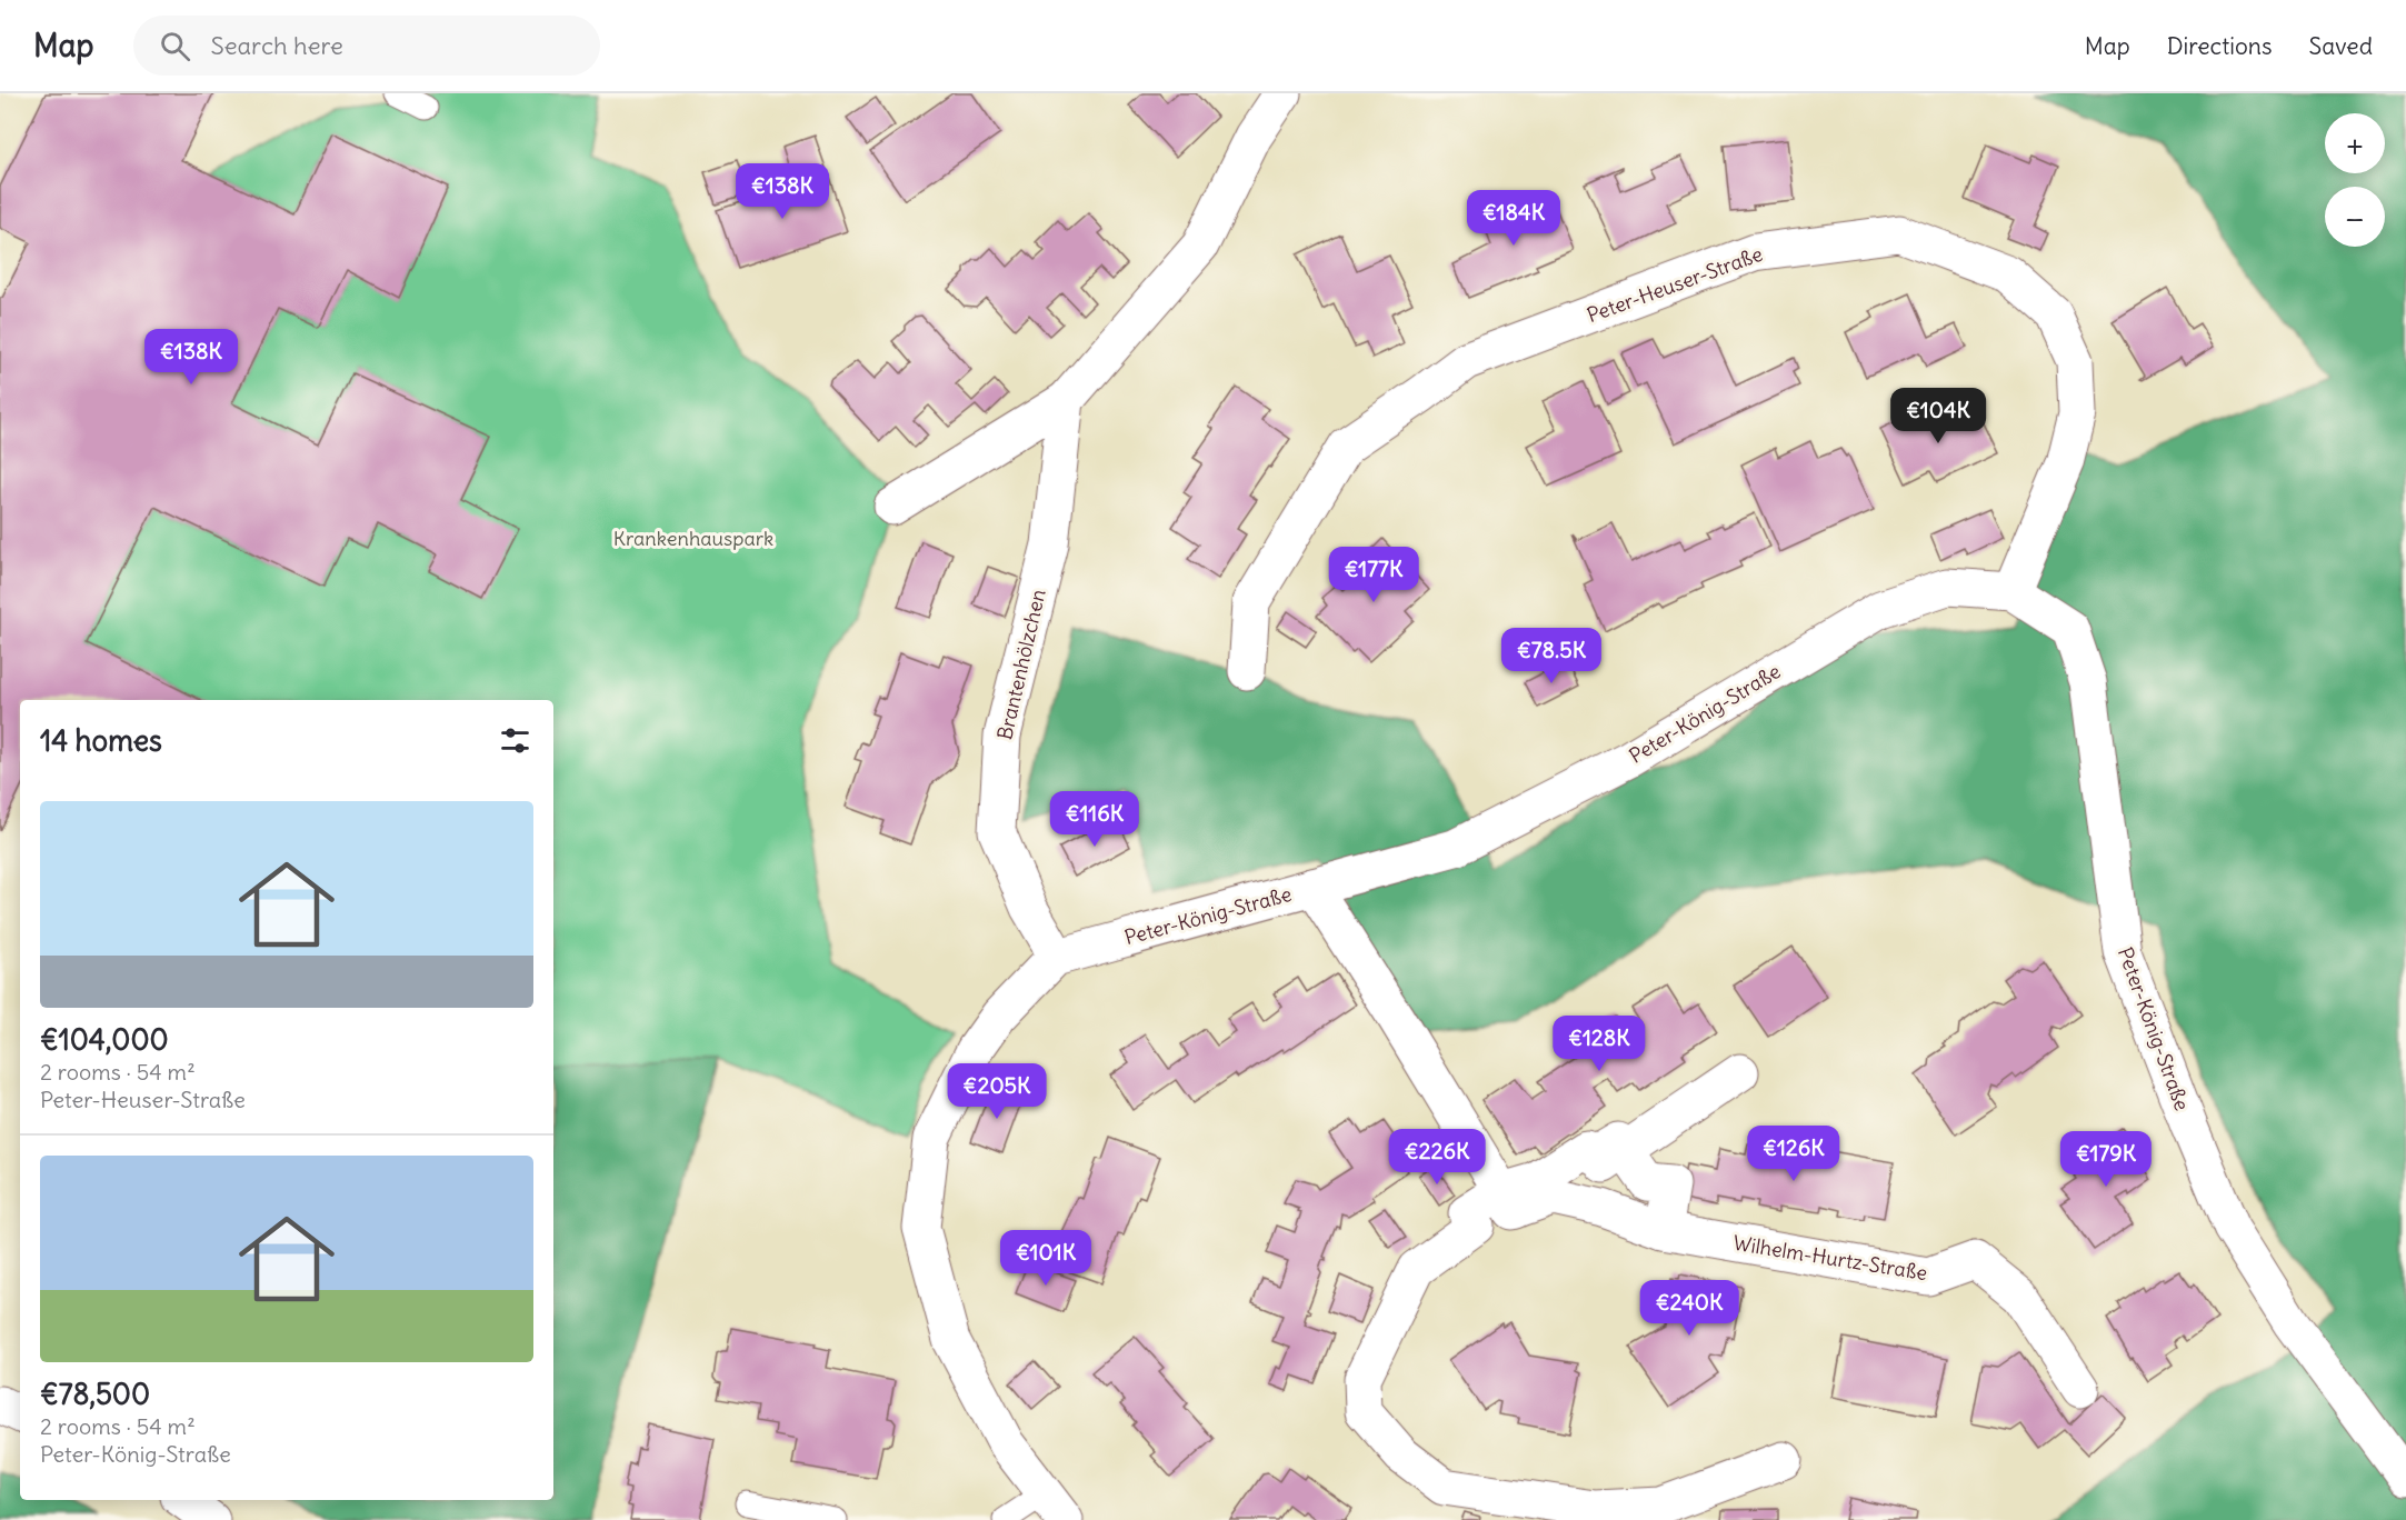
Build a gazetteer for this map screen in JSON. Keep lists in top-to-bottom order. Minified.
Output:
{"streets":{"street":["Peter-Heuser-Straße","Brantenhölzchen","Peter-König-Straße","Wilhelm-Hurtz-Straße"]},"crossings":[["Peter-Heuser-Straße","Peter-König-Straße"],["Brantenhölzchen","Peter-König-Straße"]],"parks":["Krankenhauspark"],"page":{"header":"Map","search":"Search here","nav":["Map","Directions","Saved"],"map_buttons":["+","−"],"price":["€138K","€184K","€138K","€104K","€177K","€78.5K","€116K","€128K","€205K","€126K","€226K","€179K","€101K","€240K"],"heading":"14 homes","list":[{"name":"€104,000","note":"2 rooms · 54 m² · Peter-Heuser-Straße"},{"name":"€78,500","note":"2 rooms · 54 m² · Peter-König-Straße"}]}}
